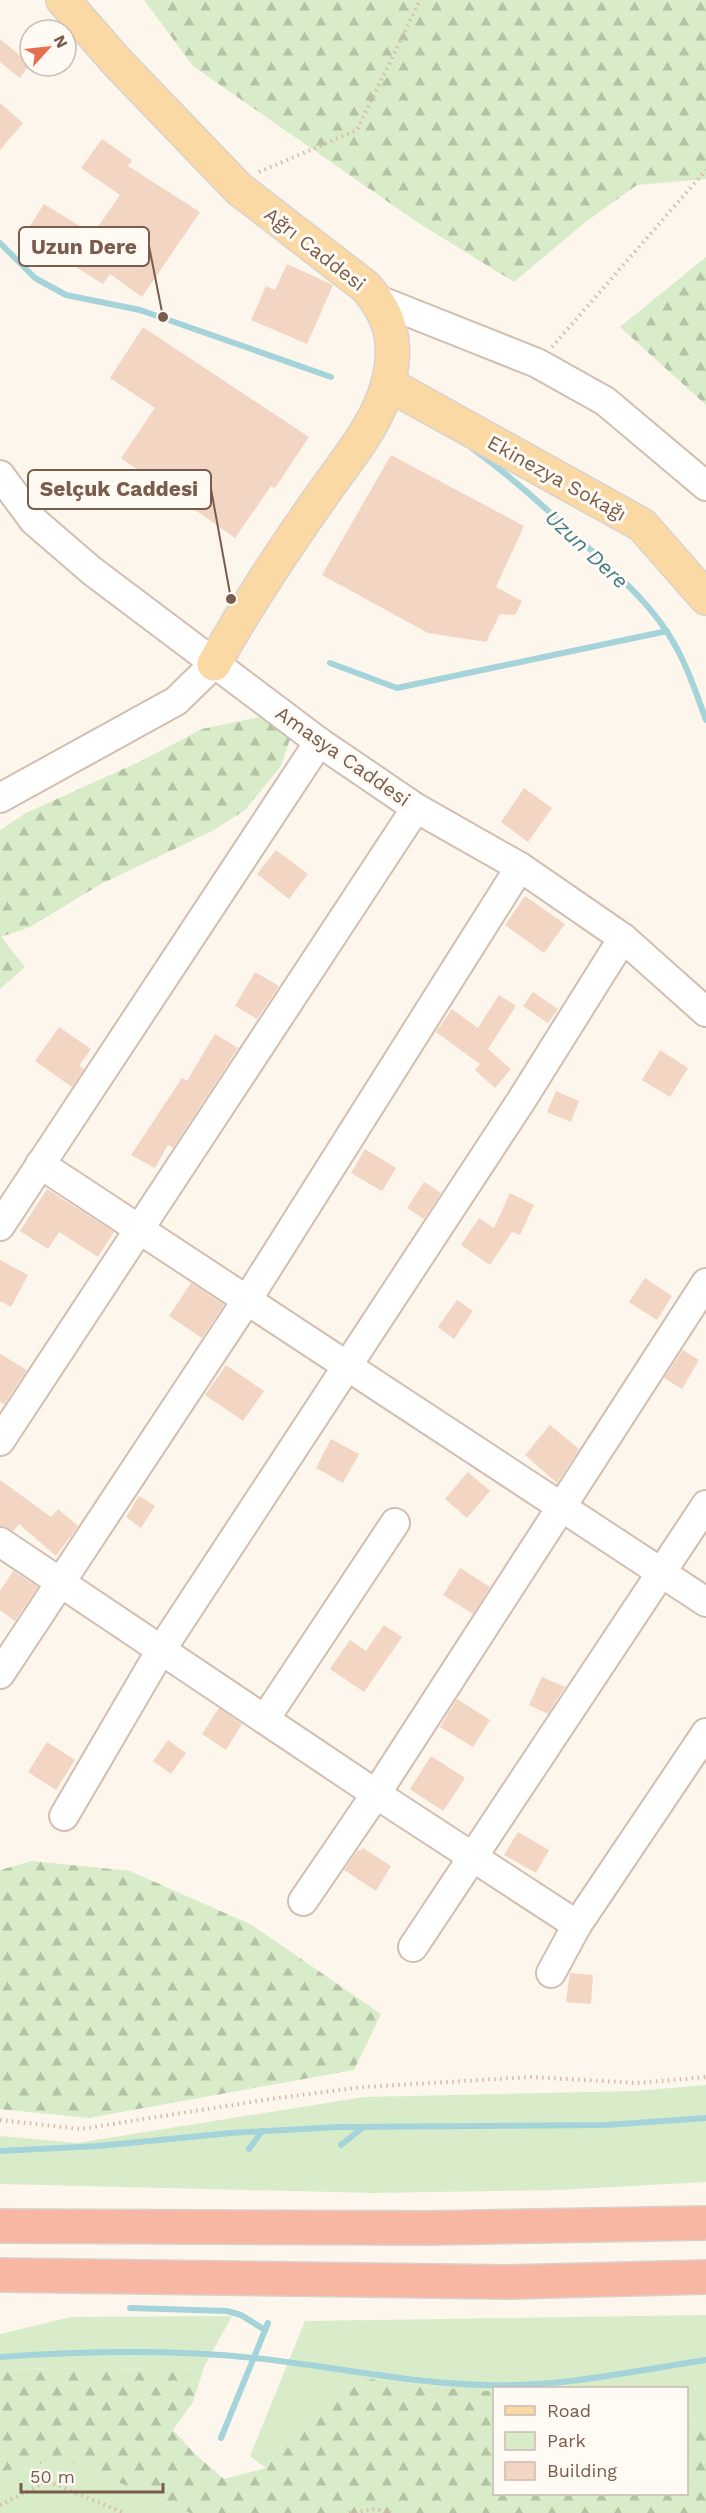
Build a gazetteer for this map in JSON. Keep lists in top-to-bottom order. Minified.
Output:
{"streets":{"main road":["Ağrı Caddesi","Ekinezya Sokağı"],"street":["Amasya Caddesi"]},"crossings":[["Ağrı Caddesi","Ekinezya Sokağı"],["Ağrı Caddesi","Amasya Caddesi"]],"water":["Uzun Dere"],"places":["Uzun Dere","Selçuk Caddesi"],"legend":["Road","Park","Building"],"scale_bar":"50 m","north":"top right"}
